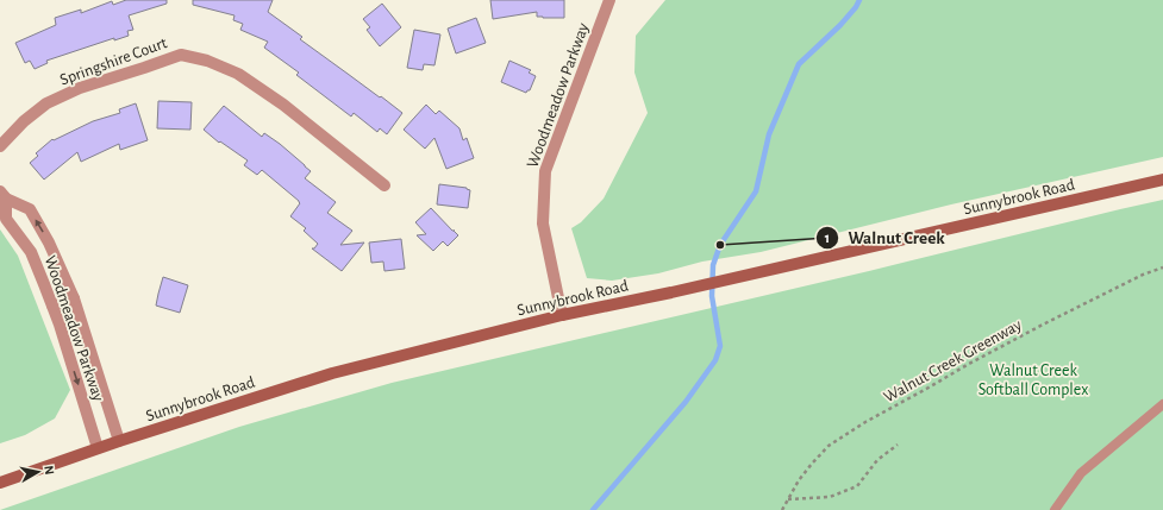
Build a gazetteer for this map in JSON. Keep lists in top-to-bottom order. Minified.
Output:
{"streets":{"main road":["Sunnybrook Road"],"street":["Springshire Court","Woodmeadow Parkway"],"path":["Walnut Creek Greenway"]},"crossings":[["Woodmeadow Parkway","Sunnybrook Road"]],"parks":["Walnut Creek Softball Complex"],"places":["Walnut Creek"],"north":"right"}
